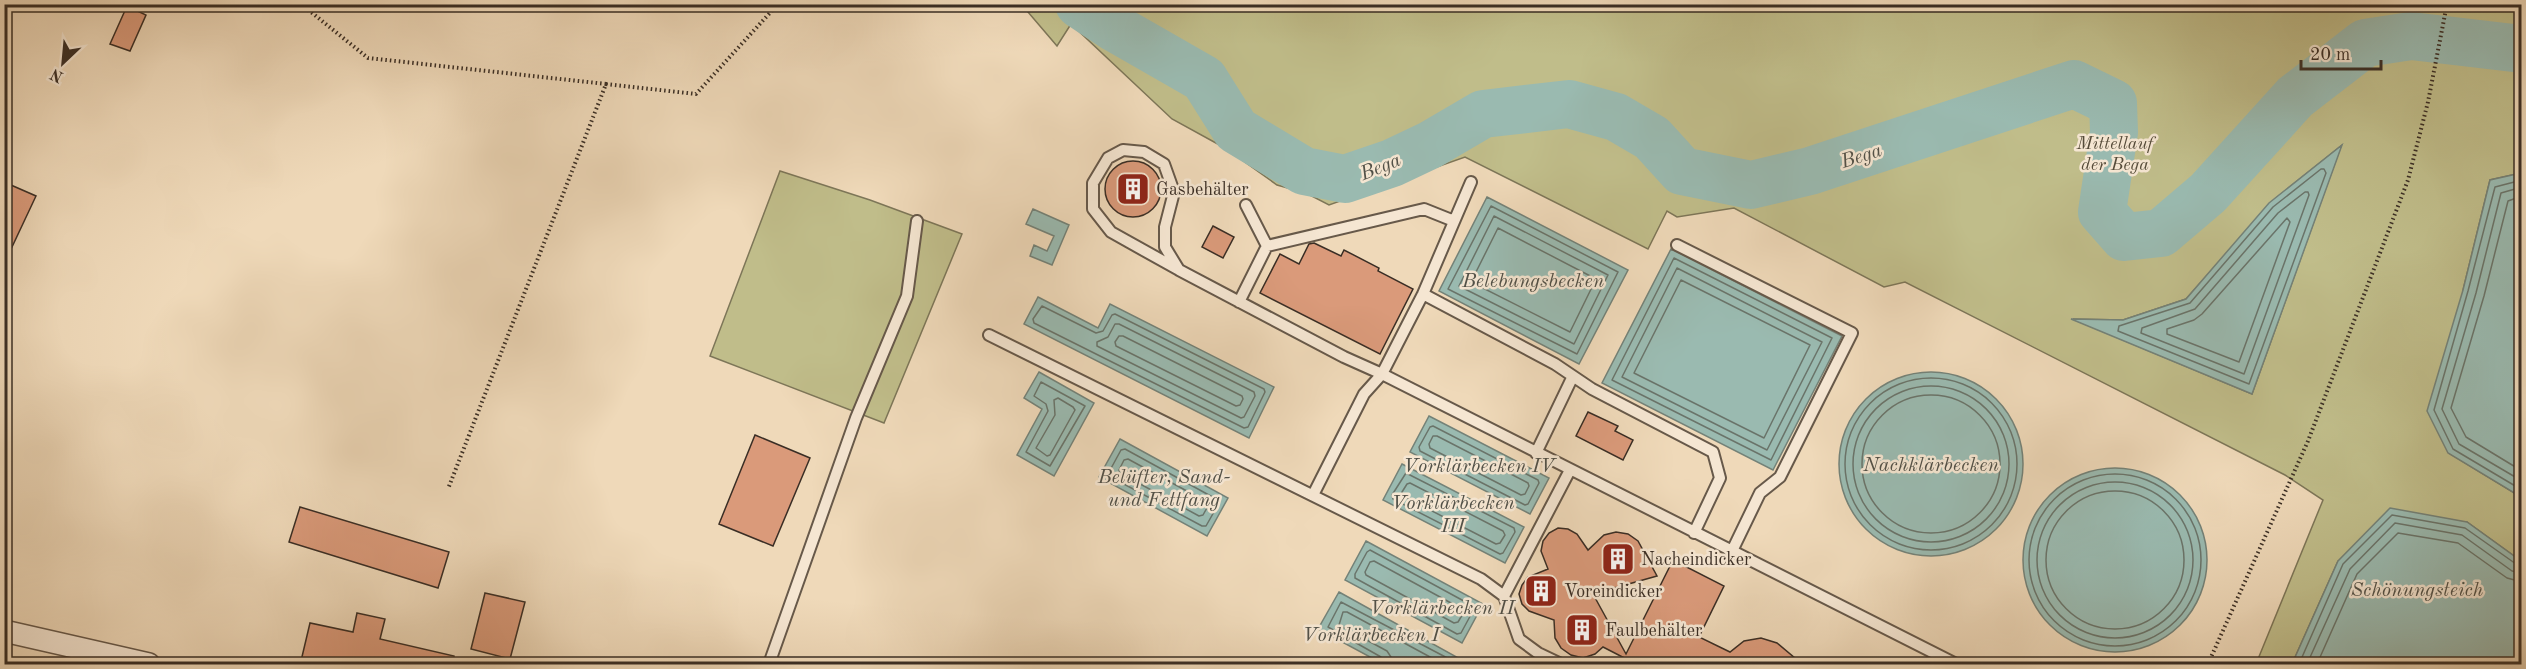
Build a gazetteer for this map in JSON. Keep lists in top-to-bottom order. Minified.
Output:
{"water":["Bega","Belebungsbecken","Nachklärbecken","Vorklärbecken IV","Belüfter, Sand- und Fettfang","Vorklärbecken III","Schönungsteich","Vorklärbecken II","Vorklärbecken I"],"parks":["Mittellauf der Bega"],"places":{"building":["Gasbehälter","Nacheindicker","Voreindicker","Faulbehälter"]},"scale_bar":"20 m","north":"bottom left"}
